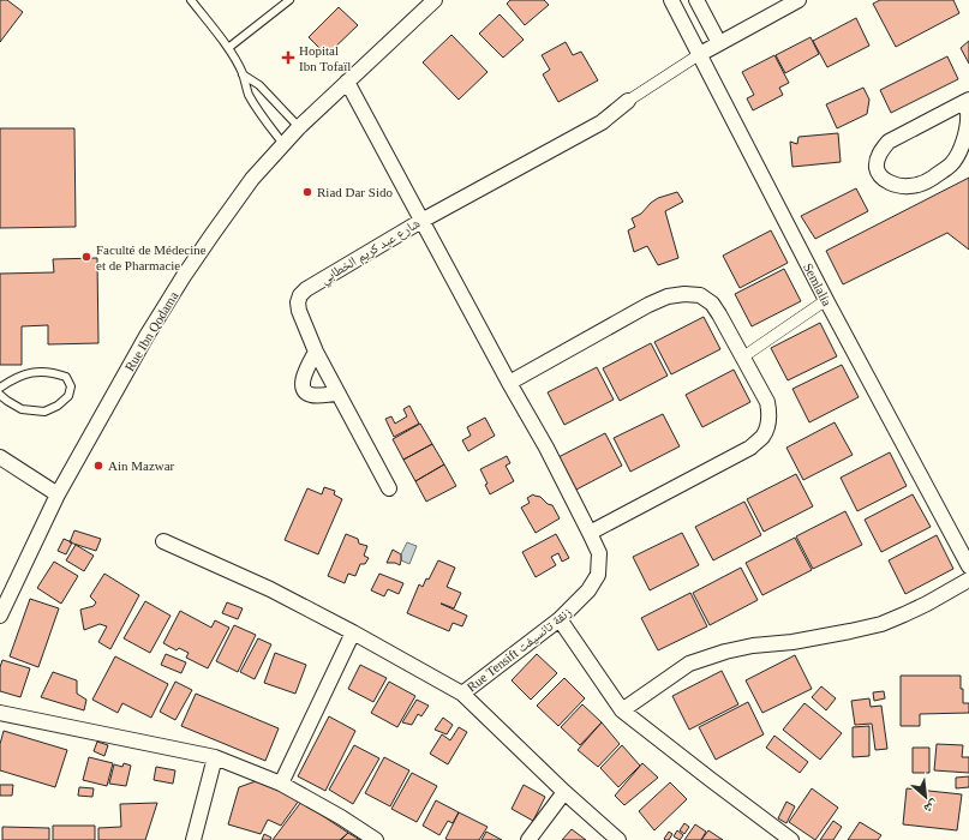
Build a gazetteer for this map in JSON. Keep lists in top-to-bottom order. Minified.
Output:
{"streets":{"street":["شارع عبد كريم الخطابي","Semlalia","Rue Ibn Qodama","Rue Tensift زنقة تانسيفت"]},"places":{"health":["Hopital Ibn Tofaïl"],"other":["Riad Dar Sido","Faculté de Médecine et de Pharmacie","Ain Mazwar"]},"north":"bottom right"}
